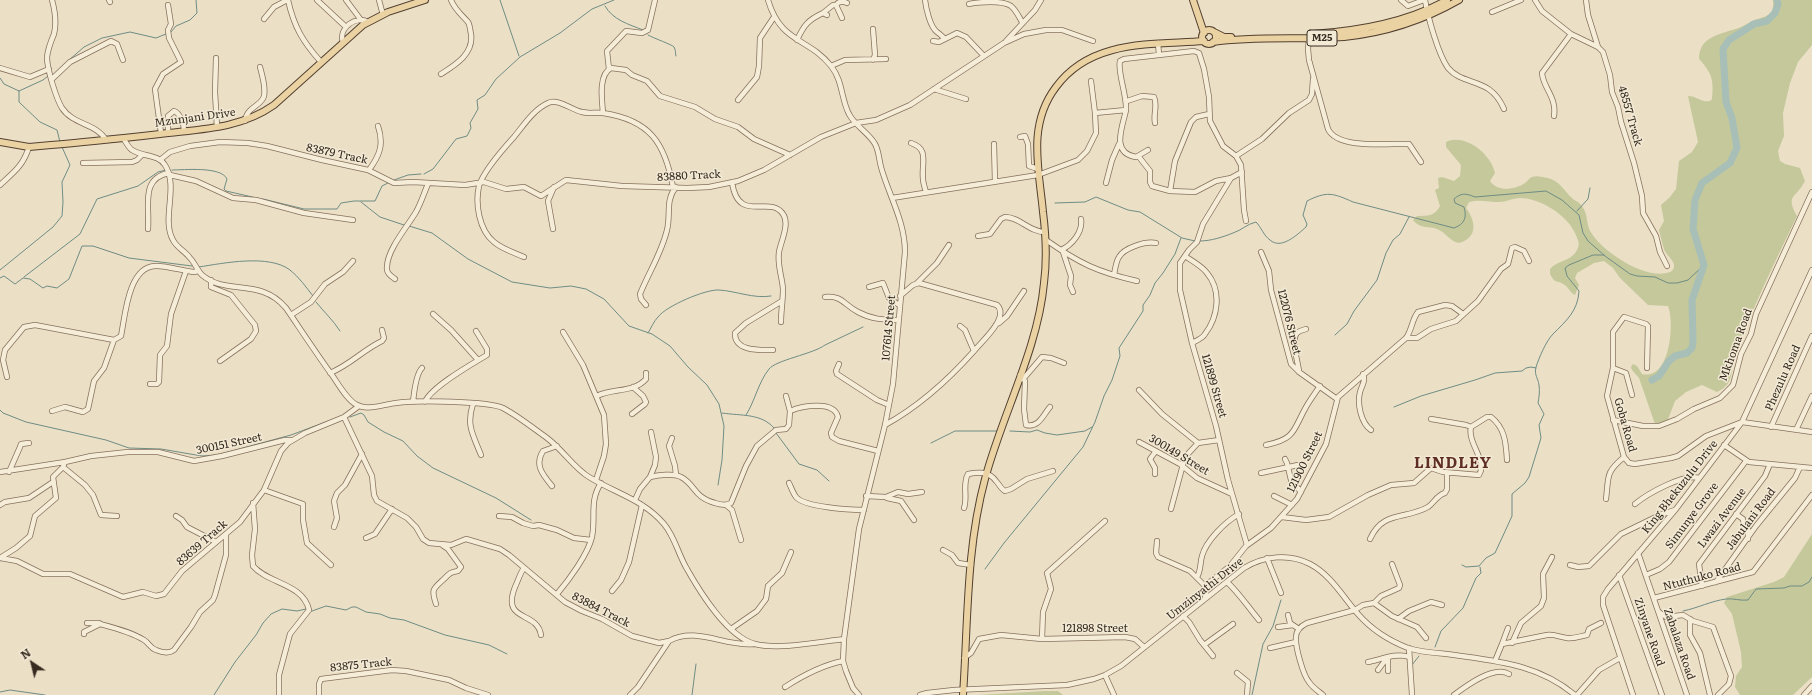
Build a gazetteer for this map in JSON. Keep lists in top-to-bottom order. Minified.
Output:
{"streets":{"main road":["M25","Mzunjani Drive"],"street":["48557 Track","83879 Track","83880 Track","122076 Street","107614 Street","Mkhoma Road","Phezulu Road","121899 Street","Goba Road","300151 Street","300149 Street","121900 Street","King Bhekuzulu Drive","Simunye Grove","Lwazi Avenue","Jabulani Road","83639 Track","Ntuthuko Road","Umzinyathi Drive","83884 Track","121898 Street","Zinyane Road","Zabalaza Road","83875 Track"]},"crossings":[["M25","Umzinyathi Drive"],["M25","121898 Street"],["83879 Track","83880 Track"],["83880 Track","107614 Street"],["122076 Street","121900 Street"],["Mkhoma Road","Goba Road"],["121899 Street","300149 Street"],["121899 Street","121900 Street"],["Goba Road","King Bhekuzulu Drive"],["300151 Street","83639 Track"],["King Bhekuzulu Drive","Zinyane Road"],["King Bhekuzulu Drive","Zabalaza Road"],["Simunye Grove","Zabalaza Road"],["Lwazi Avenue","Ntuthuko Road"],["Jabulani Road","Ntuthuko Road"],["Ntuthuko Road","Zabalaza Road"],["Umzinyathi Drive","121898 Street"]],"districts":["LINDLEY"],"north":"top left"}
